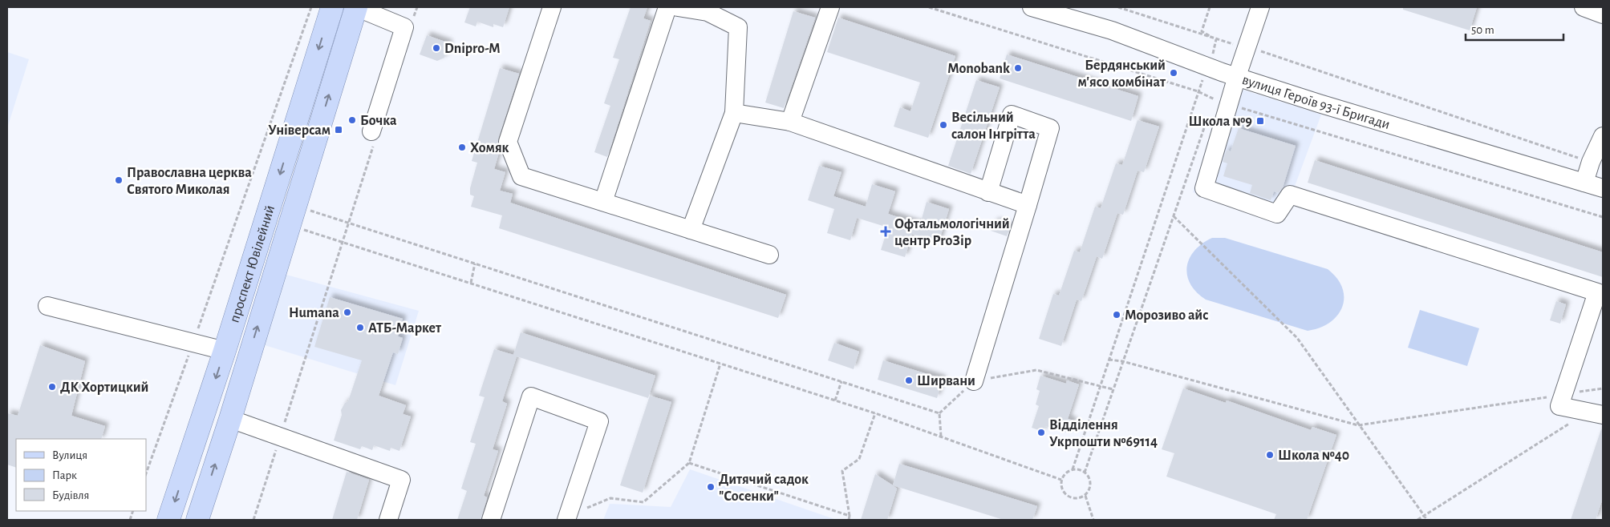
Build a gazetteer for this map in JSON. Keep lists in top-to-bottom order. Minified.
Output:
{"streets":{"main road":["проспект Ювілейний"],"street":["вулиця Героїв 93-ї Бригади"]},"places":{"other":["Dnipro-M","Monobank","Бердянський м'ясо комбінат","Бочка","Весільний салон Інгрітта","Хомяк","Православна церква Святого Миколая","Humana","Морозиво айс","АТБ-Маркет","Ширвани","ДК Хортицкий","Відділення Укрпошти №69114","Школа №40","Дитячий садок \"Сосенки\""],"transit":["Школа №9","Універсам"],"health":["Офтальмологічний центр ProЗір"]},"legend":["Вулиця","Парк","Будівля"],"scale_bar":"50 m"}
